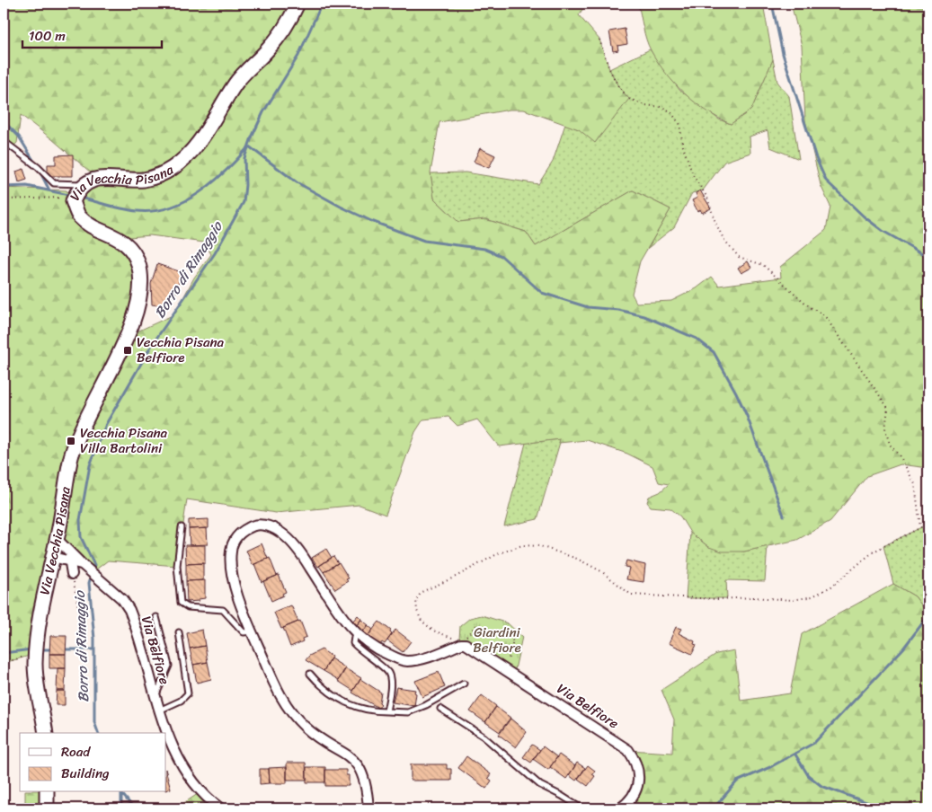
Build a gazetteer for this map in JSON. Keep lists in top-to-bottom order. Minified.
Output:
{"streets":{"main road":["Via Vecchia Pisana"],"street":["Via Belfiore"]},"crossings":[["Via Vecchia Pisana","Via Belfiore"]],"water":["Borro di Rimaggio"],"parks":["Giardini Belfiore"],"places":{"transit":["Vecchia Pisana Belfiore","Vecchia Pisana Villa Bartolini"]},"legend":["Road","Building"],"scale_bar":"100 m"}
